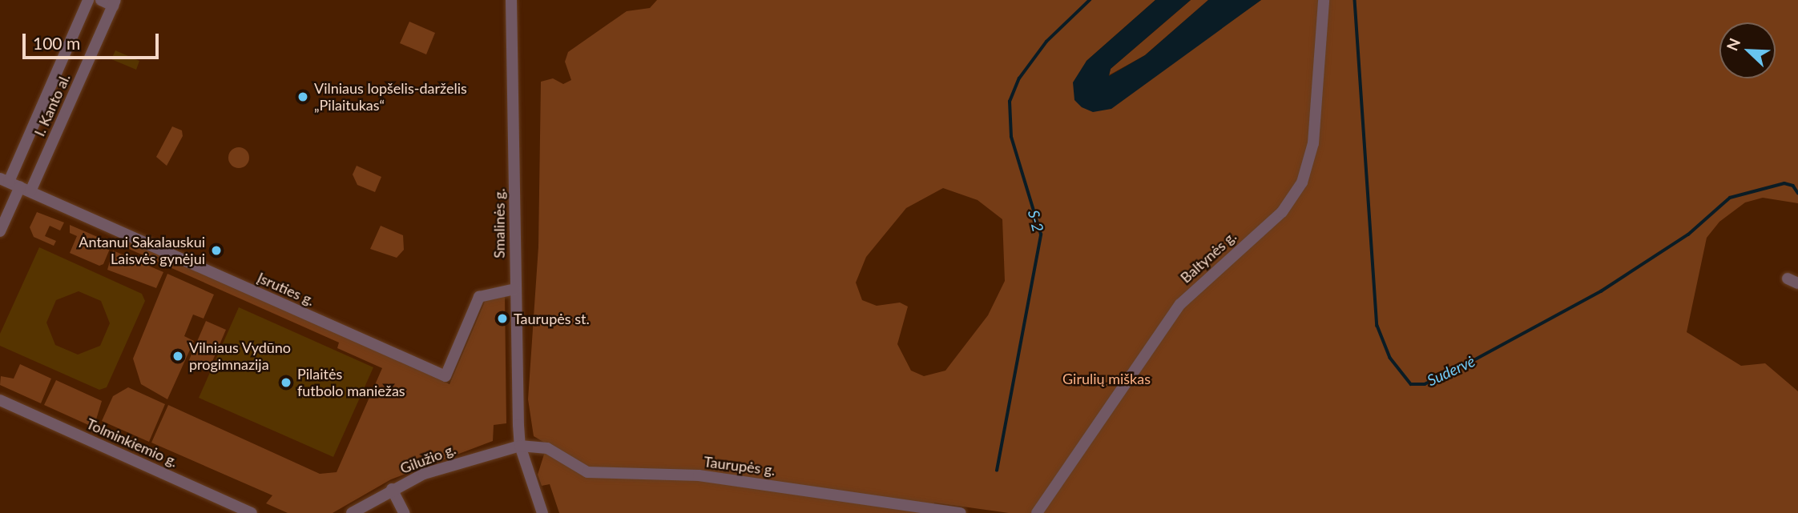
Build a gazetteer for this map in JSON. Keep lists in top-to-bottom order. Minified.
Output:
{"streets":{"street":["I. Kanto al.","Smalinės g.","Baltynės g.","Įsruties g.","Tolminkiemio g.","Gilužio g.","Taurupės g."]},"crossings":[["I. Kanto al.","Įsruties g."],["Smalinės g.","Įsruties g."],["Smalinės g.","Gilužio g."],["Smalinės g.","Taurupės g."],["Gilužio g.","Taurupės g."]],"water":["S-2","Sudervė"],"parks":["Girulių miškas"],"places":["Vilniaus lopšelis-darželis „Pilaitukas“","Antanui Sakalauskui Laisvės gynėjui","Taurupės st.","Vilniaus Vydūno progimnazija","Pilaitės futbolo maniežas"],"scale_bar":"100 m","north":"top left"}
